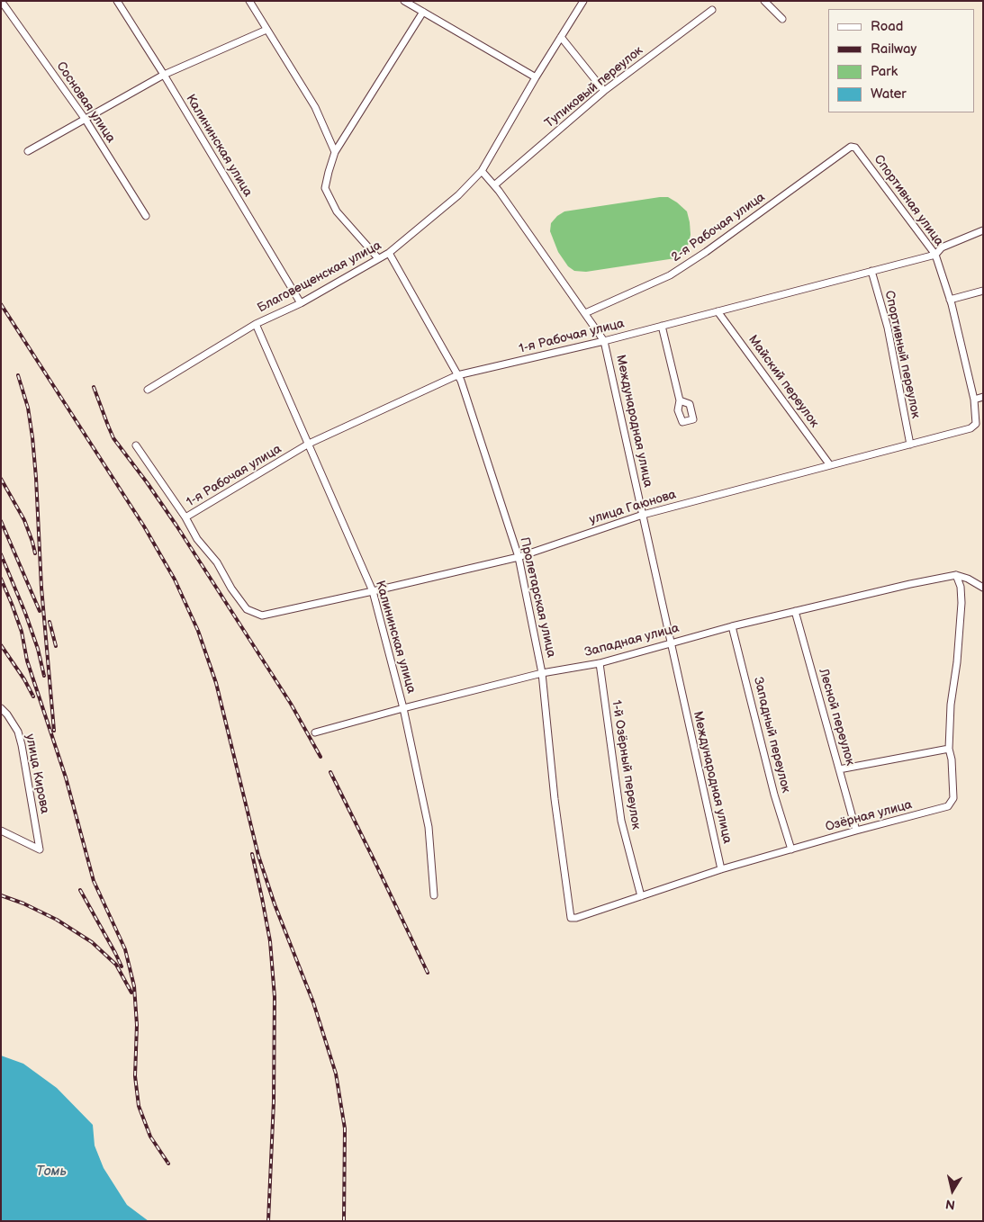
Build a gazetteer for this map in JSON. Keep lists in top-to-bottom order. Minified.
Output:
{"streets":{"street":["Тупиковый переулок","Сосновая улица","Калининская улица","Спортивная улица","2-я Рабочая улица","Благовещенская улица","1-я Рабочая улица","Спортивный переулок","Майский переулок","Международная улица","улица Гаюнова","Пролетарская улица","Западная улица","Лесной переулок","Западный переулок","1-й Озёрный переулок","улица Кирова","Озёрная улица"]},"crossings":[["Тупиковый переулок","Международная улица"],["Калининская улица","Благовещенская улица"],["Калининская улица","1-я Рабочая улица"],["Калининская улица","улица Гаюнова"],["Калининская улица","Западная улица"],["Спортивная улица","2-я Рабочая улица"],["Спортивная улица","1-я Рабочая улица"],["Спортивная улица","улица Гаюнова"],["2-я Рабочая улица","Международная улица"],["Благовещенская улица","Международная улица"],["Благовещенская улица","Пролетарская улица"],["1-я Рабочая улица","Спортивный переулок"],["1-я Рабочая улица","Майский переулок"],["1-я Рабочая улица","Международная улица"],["1-я Рабочая улица","улица Гаюнова"],["1-я Рабочая улица","Пролетарская улица"],["Спортивный переулок","улица Гаюнова"],["Майский переулок","улица Гаюнова"],["Международная улица","улица Гаюнова"],["Международная улица","Западная улица"],["Международная улица","Озёрная улица"],["улица Гаюнова","Пролетарская улица"],["Пролетарская улица","Западная улица"],["Пролетарская улица","Озёрная улица"],["Западная улица","Лесной переулок"],["Западная улица","Западный переулок"],["Западная улица","1-й Озёрный переулок"],["Западная улица","Озёрная улица"],["Лесной переулок","Озёрная улица"],["Западный переулок","Озёрная улица"],["1-й Озёрный переулок","Озёрная улица"]],"water":["Томь"],"legend":["Road","Railway","Park","Water"],"north":"bottom"}
